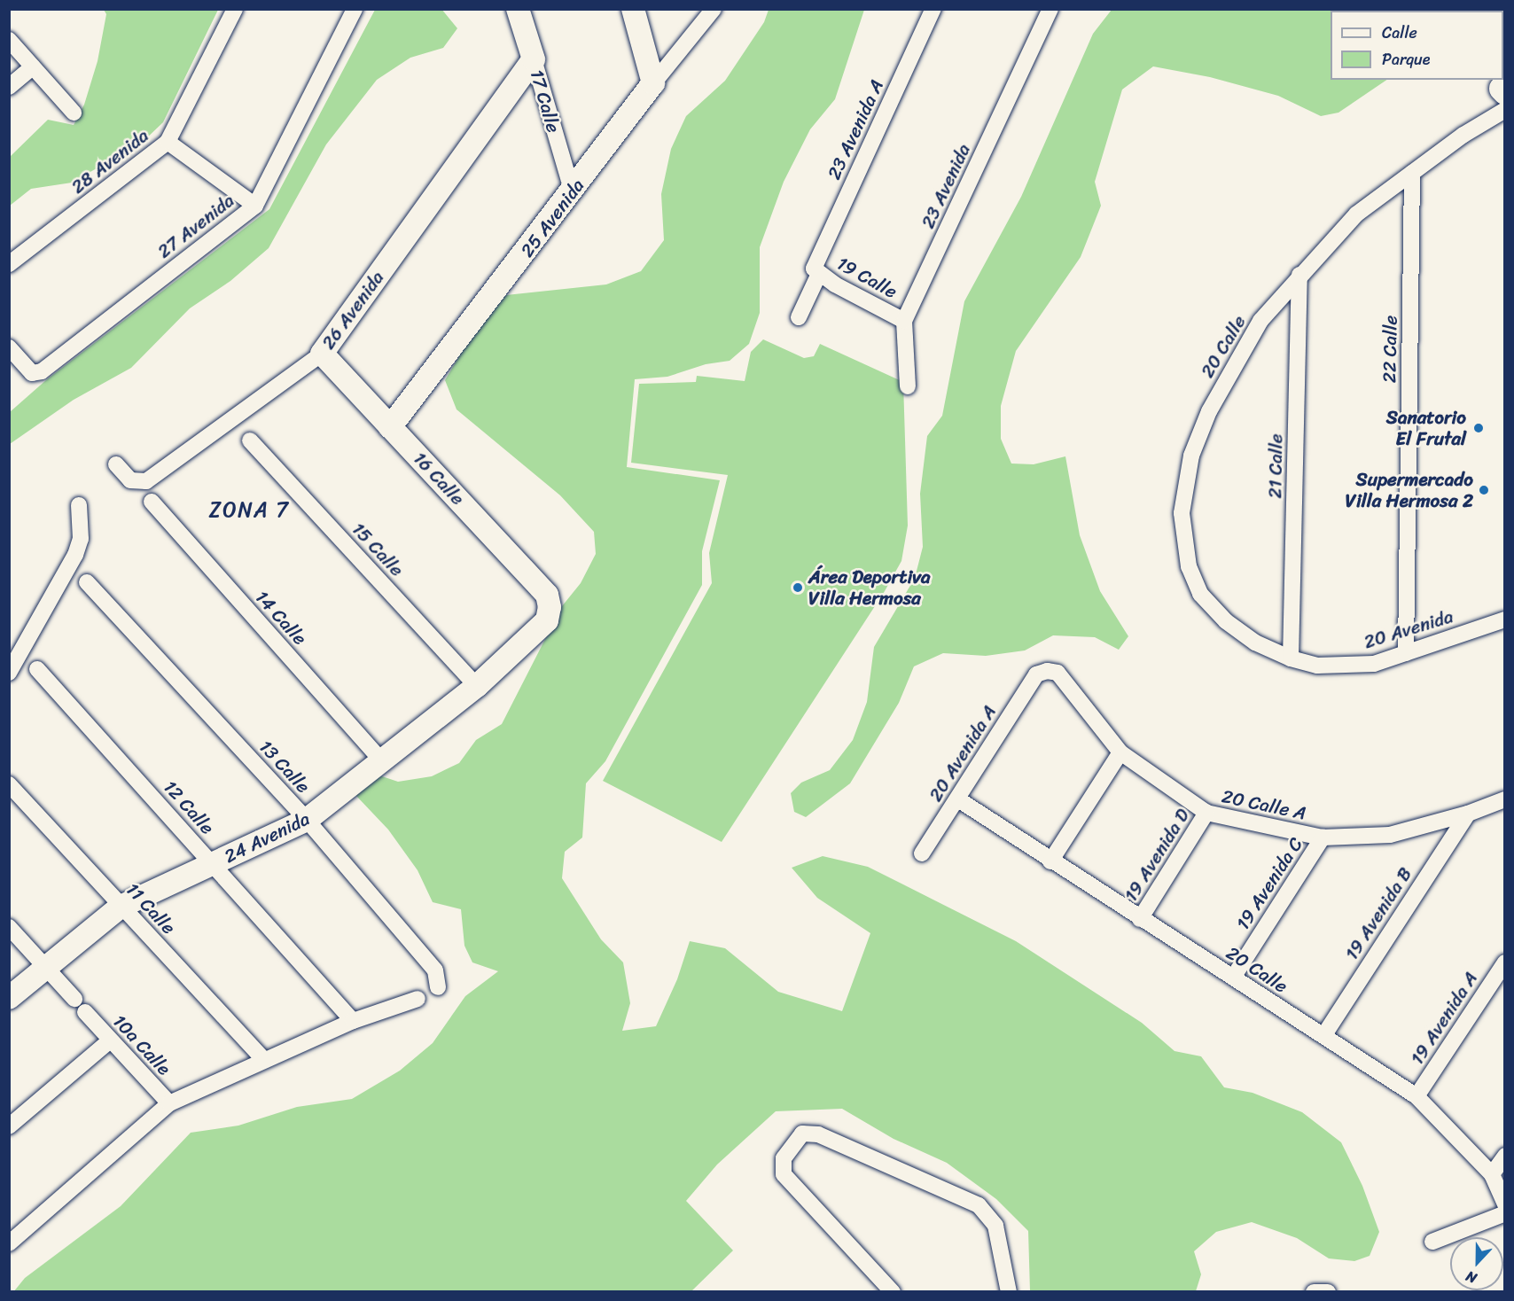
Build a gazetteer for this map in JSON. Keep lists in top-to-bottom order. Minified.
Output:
{"streets":{"main road":["17 Calle","25 Avenida","26 Avenida","16 Calle","24 Avenida"],"street":["23 Avenida A","28 Avenida","23 Avenida","27 Avenida","19 Calle","20 Calle","22 Calle","21 Calle","15 Calle","14 Calle","20 Avenida","20 Avenida A","13 Calle","20 Calle A","12 Calle","19 Avenida D","19 Avenida C","11 Calle","19 Avenida B","19 Avenida A","10a Calle"]},"crossings":[["17 Calle","25 Avenida"],["17 Calle","26 Avenida"],["23 Avenida A","19 Calle"],["23 Avenida","19 Calle"],["25 Avenida","16 Calle"],["26 Avenida","16 Calle"],["20 Calle","22 Calle"],["20 Calle","21 Calle"],["20 Calle","20 Avenida"],["20 Calle","20 Avenida A"],["20 Calle","19 Avenida D"],["20 Calle","19 Avenida C"],["20 Calle","19 Avenida B"],["20 Calle","19 Avenida A"],["22 Calle","20 Avenida"],["21 Calle","20 Avenida"],["16 Calle","24 Avenida"],["15 Calle","24 Avenida"],["14 Calle","24 Avenida"],["20 Avenida A","20 Calle A"],["13 Calle","24 Avenida"],["20 Calle A","19 Avenida D"],["20 Calle A","19 Avenida C"],["20 Calle A","19 Avenida B"],["12 Calle","24 Avenida"],["24 Avenida","11 Calle"]],"districts":["ZONA 7"],"places":["Sanatorio El Frutal","Supermercado Villa Hermosa 2","Área Deportiva Villa Hermosa"],"legend":["Calle","Parque"],"north":"bottom"}
